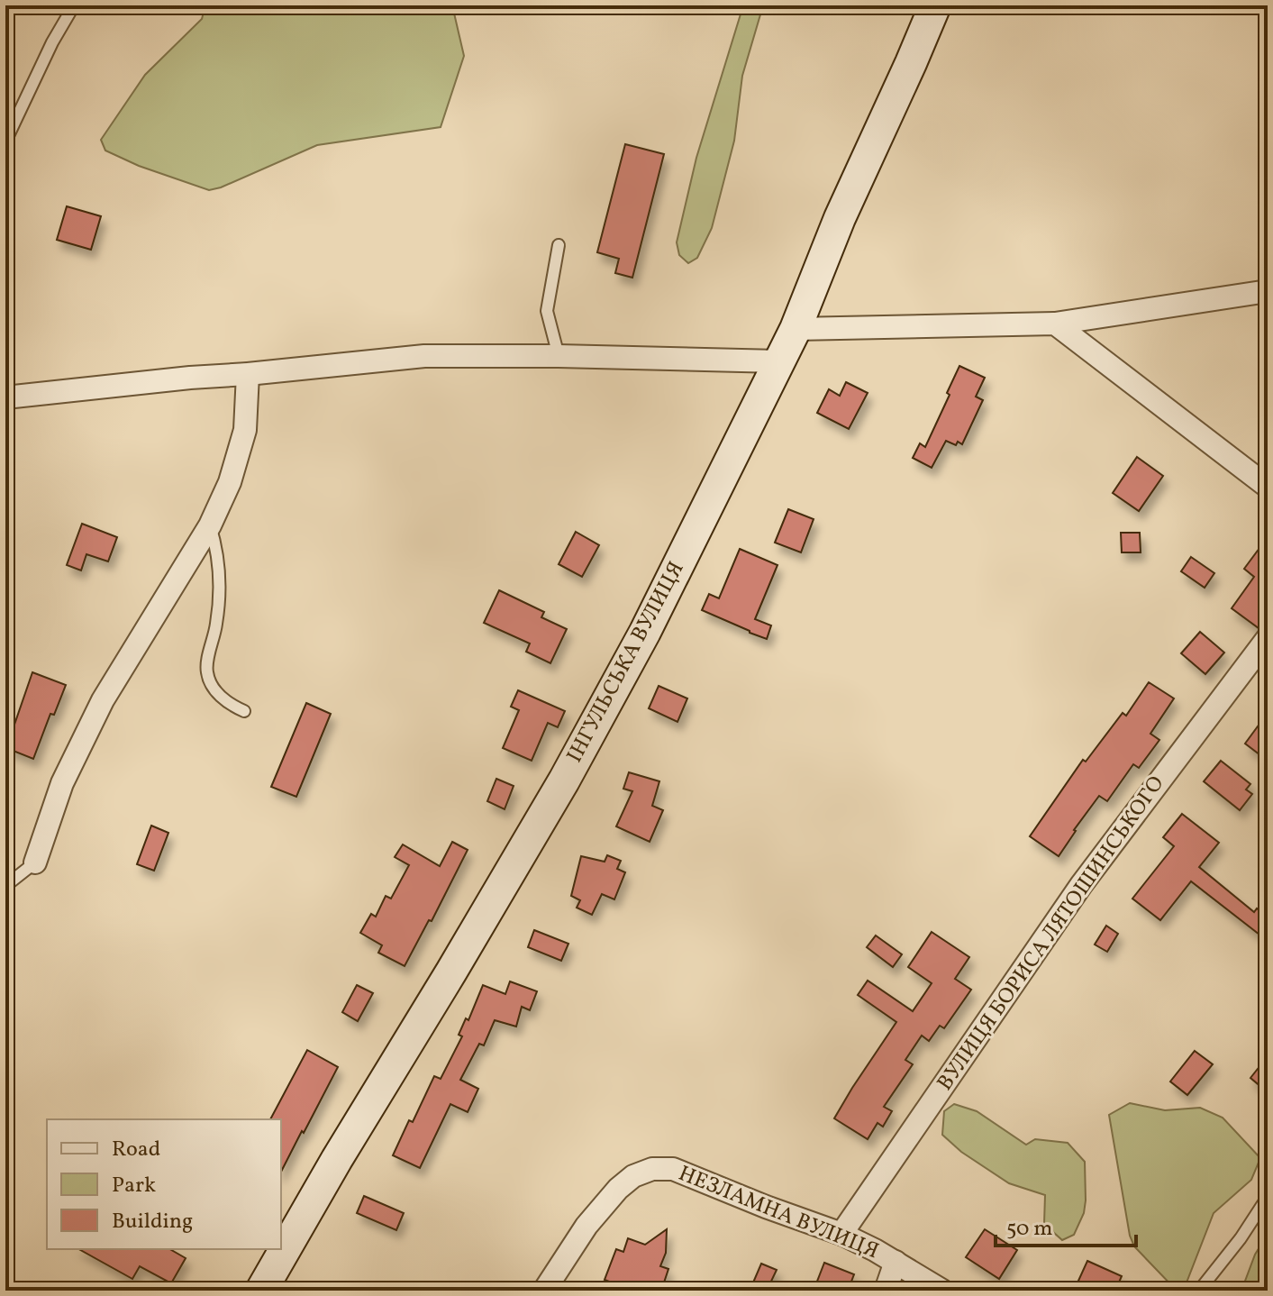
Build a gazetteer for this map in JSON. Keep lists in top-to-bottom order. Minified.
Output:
{"streets":{"street":["ІНГУЛЬСЬКА ВУЛИЦЯ","ВУЛИЦЯ БОРИСА ЛЯТОШИНСЬКОГО","НЕЗЛАМНА ВУЛИЦЯ"]},"crossings":[["ВУЛИЦЯ БОРИСА ЛЯТОШИНСЬКОГО","НЕЗЛАМНА ВУЛИЦЯ"]],"legend":["Road","Park","Building"],"scale_bar":"50 m"}
